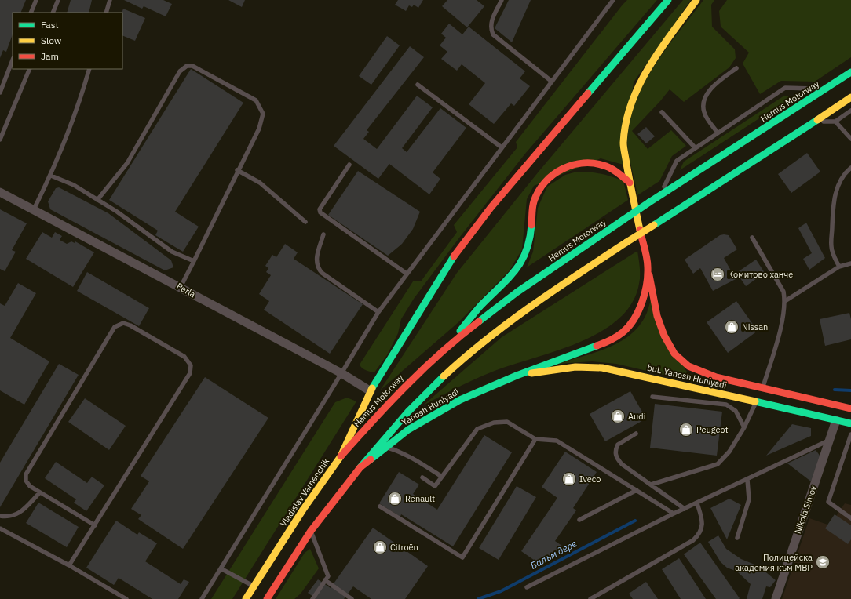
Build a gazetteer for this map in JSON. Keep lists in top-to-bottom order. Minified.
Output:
{"streets":{"main road":["Hemus Motorway","bul. Yanosh Huniyadi","Yanosh Huniyadi","Vladislav Varnenchik"],"street":["Perla","Nikola Simov"]},"crossings":[["Hemus Motorway","Vladislav Varnenchik"],["Perla","Vladislav Varnenchik"],["bul. Yanosh Huniyadi","Yanosh Huniyadi"],["bul. Yanosh Huniyadi","Nikola Simov"]],"water":["Балъм дере"],"places":{"hotel":["Комитово ханче"],"shop":["Nissan","Audi","Peugeot","Iveco","Renault","Citroën"],"school or university":["Полицейска академия към МВР"]},"legend":["Fast","Slow","Jam"]}
